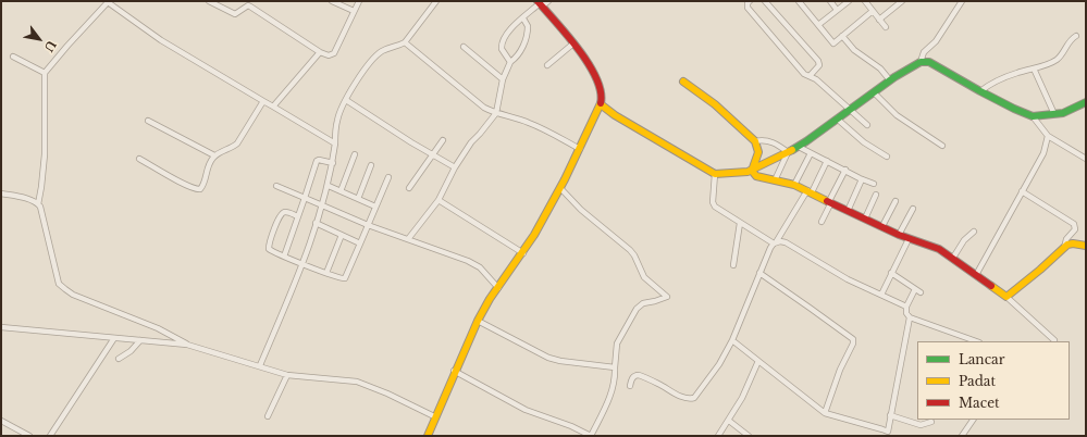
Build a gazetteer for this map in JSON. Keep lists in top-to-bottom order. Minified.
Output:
{"legend":["Lancar","Padat","Macet"],"north":"bottom right"}
